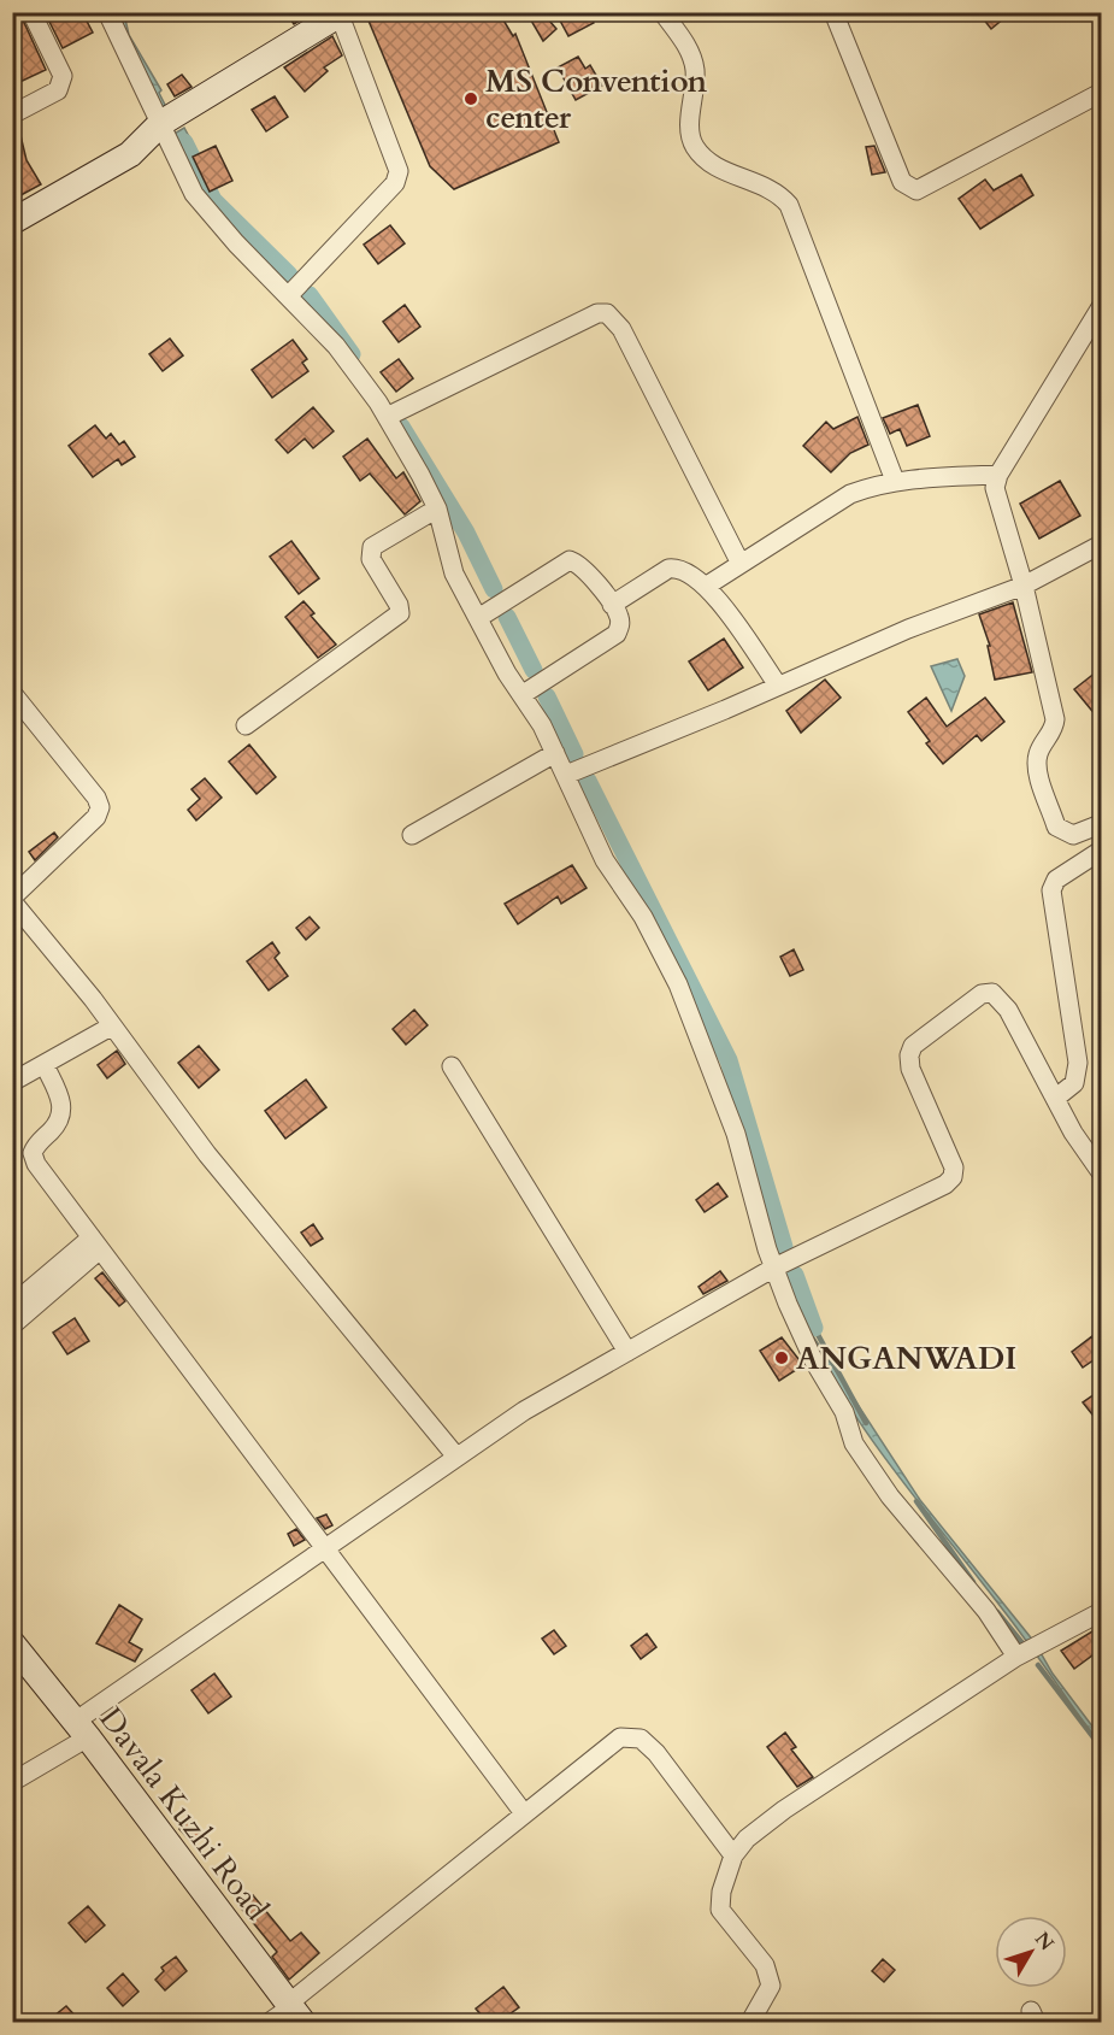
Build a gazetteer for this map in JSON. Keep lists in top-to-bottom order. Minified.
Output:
{"streets":{"street":["Davala Kuzhi Road"]},"places":["MS Convention center","ANGANWADI"],"north":"top right"}
